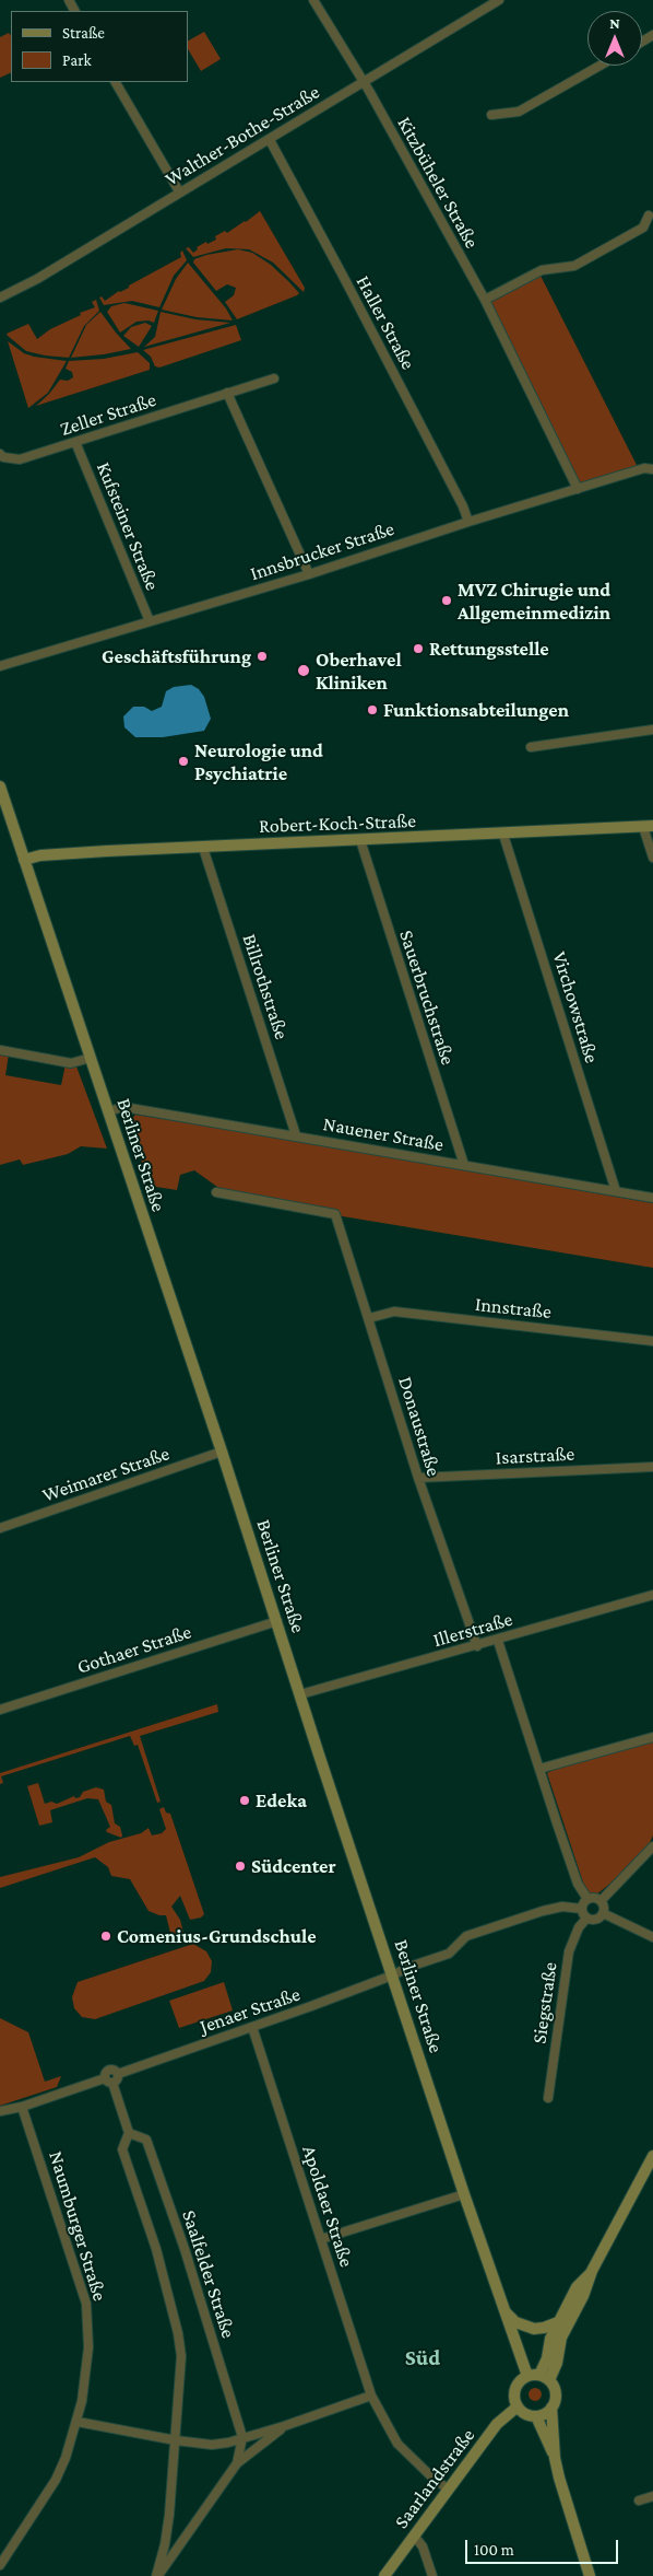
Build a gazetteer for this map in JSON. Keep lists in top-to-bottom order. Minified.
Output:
{"streets":{"main road":["Robert-Koch-Straße","Berliner Straße","Saarlandstraße"],"street":["Walther-Bothe-Straße","Kitzbüheler Straße","Haller Straße","Zeller Straße","Kufsteiner Straße","Innsbrucker Straße","Billrothstraße","Sauerbruchstraße","Virchowstraße","Nauener Straße","Innstraße","Donaustraße","Isarstraße","Weimarer Straße","Illerstraße","Gothaer Straße","Siegstraße","Jenaer Straße","Apoldaer Straße","Naumburger Straße","Saalfelder Straße"]},"crossings":[["Walther-Bothe-Straße","Kitzbüheler Straße"],["Walther-Bothe-Straße","Haller Straße"],["Kitzbüheler Straße","Innsbrucker Straße"],["Haller Straße","Innsbrucker Straße"],["Zeller Straße","Kufsteiner Straße"],["Kufsteiner Straße","Innsbrucker Straße"],["Robert-Koch-Straße","Billrothstraße"],["Robert-Koch-Straße","Sauerbruchstraße"],["Robert-Koch-Straße","Virchowstraße"],["Robert-Koch-Straße","Berliner Straße"],["Billrothstraße","Nauener Straße"],["Sauerbruchstraße","Nauener Straße"],["Virchowstraße","Nauener Straße"],["Nauener Straße","Berliner Straße"],["Berliner Straße","Weimarer Straße"],["Berliner Straße","Illerstraße"],["Berliner Straße","Gothaer Straße"],["Berliner Straße","Jenaer Straße"],["Berliner Straße","Saarlandstraße"],["Innstraße","Donaustraße"],["Donaustraße","Isarstraße"],["Donaustraße","Illerstraße"],["Siegstraße","Jenaer Straße"],["Jenaer Straße","Apoldaer Straße"],["Jenaer Straße","Saalfelder Straße"],["Apoldaer Straße","Saarlandstraße"]],"districts":["Süd"],"places":["MVZ Chirugie und Allgemeinmedizin","Rettungsstelle","Geschäftsführung","Oberhavel Kliniken","Funktionsabteilungen","Neurologie und Psychiatrie","Edeka","Südcenter","Comenius-Grundschule"],"legend":["Straße","Park"],"scale_bar":"100 m","north":"top"}
